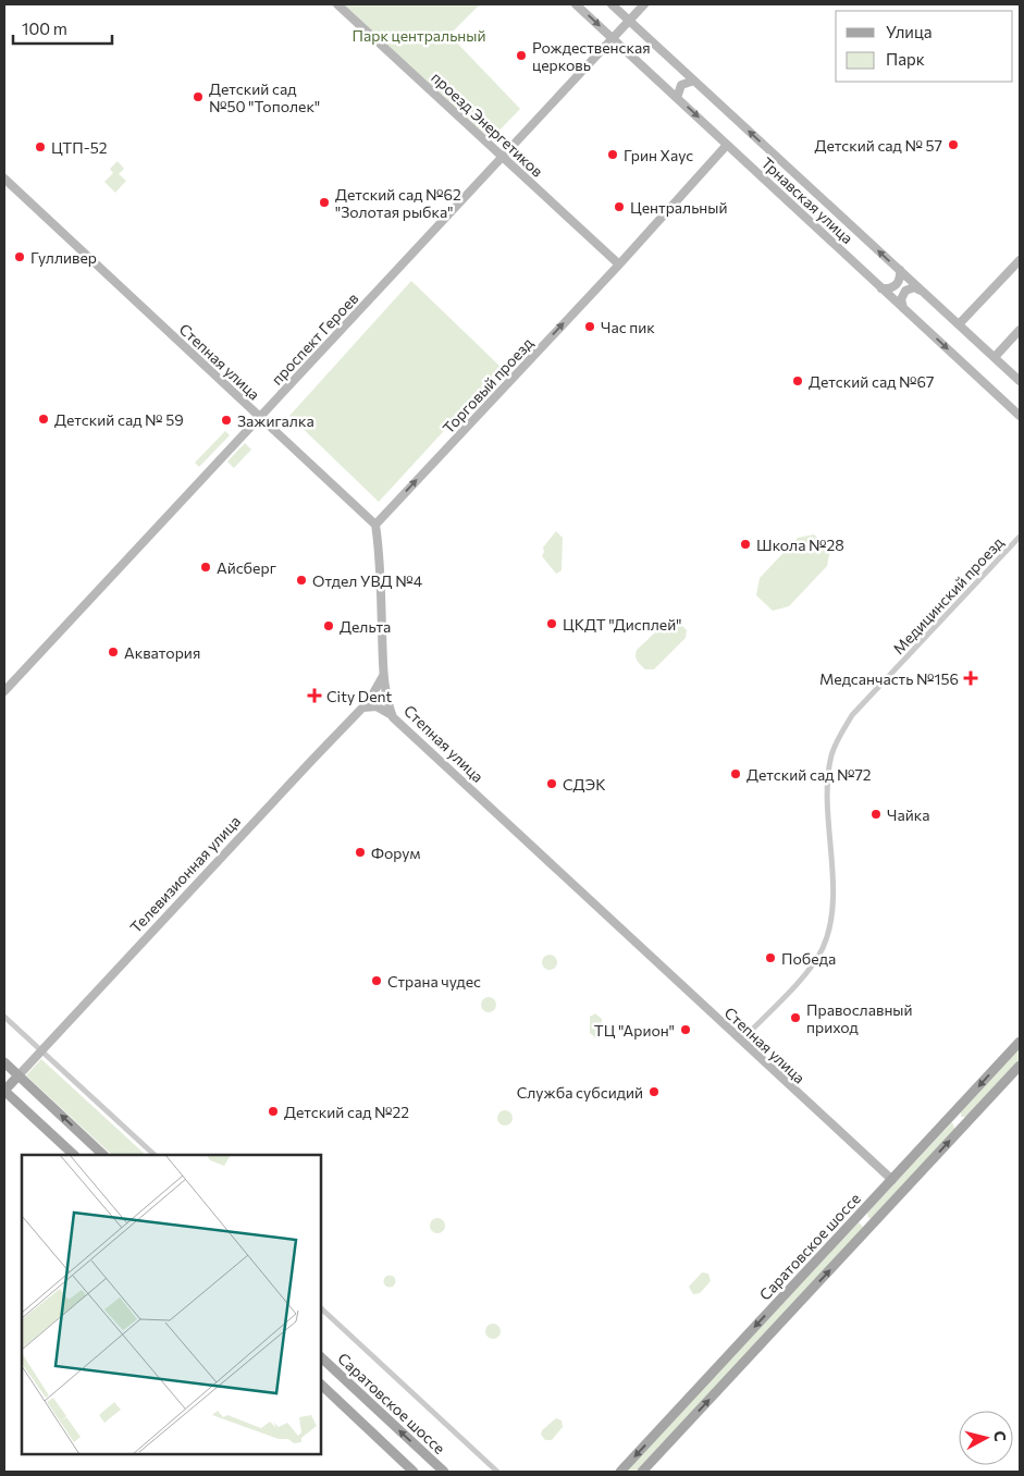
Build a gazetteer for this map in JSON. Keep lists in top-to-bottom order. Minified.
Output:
{"streets":{"main road":["Телевизионная улица","Саратовское шоссе"],"street":["проезд Энергетиков","Трнавская улица","проспект Героев","Степная улица","Торговый проезд","Медицинский проезд"]},"crossings":[["проезд Энергетиков","проспект Героев"],["проезд Энергетиков","Торговый проезд"],["Трнавская улица","проспект Героев"],["Трнавская улица","Торговый проезд"],["проспект Героев","Степная улица"],["Степная улица","Торговый проезд"],["Степная улица","Медицинский проезд"],["Степная улица","Телевизионная улица"],["Степная улица","Саратовское шоссе"]],"one_way":["Торговый проезд"],"parks":["Парк центральный"],"places":{"other":["Рождественская церковь","Детский сад №50 \"Тополек\"","Детский сад № 57","ЦТП-52","Грин Хаус","Детский сад №62 \"Золотая рыбка\"","Центральный","Гулливер","Час пик","Детский сад №67","Детский сад № 59","Зажигалка","Школа №28","Айсберг","Отдел УВД №4","ЦКДТ \"Дисплей\"","Дельта","Акватория","Детский сад №72","СДЭК","Чайка","Форум","Победа","Страна чудес","Православный приход","ТЦ \"Арион\"","Служба субсидий","Детский сад №22"],"health":["Медсанчасть №156","City Dent"]},"legend":["Улица","Парк"],"scale_bar":"100 m","north":"right"}
